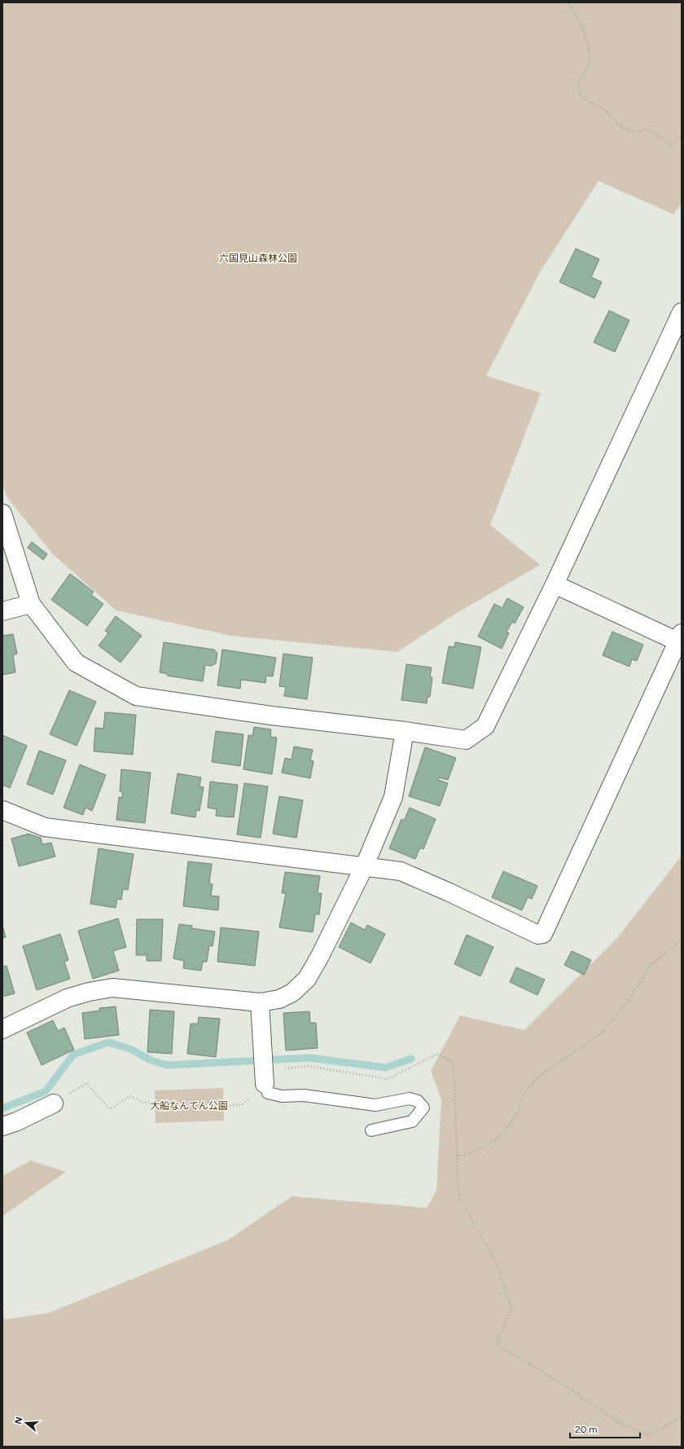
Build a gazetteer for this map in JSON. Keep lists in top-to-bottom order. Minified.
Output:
{"parks":["六国見山森林公園","大船なんてん公園"],"scale_bar":"20 m","north":"left"}
